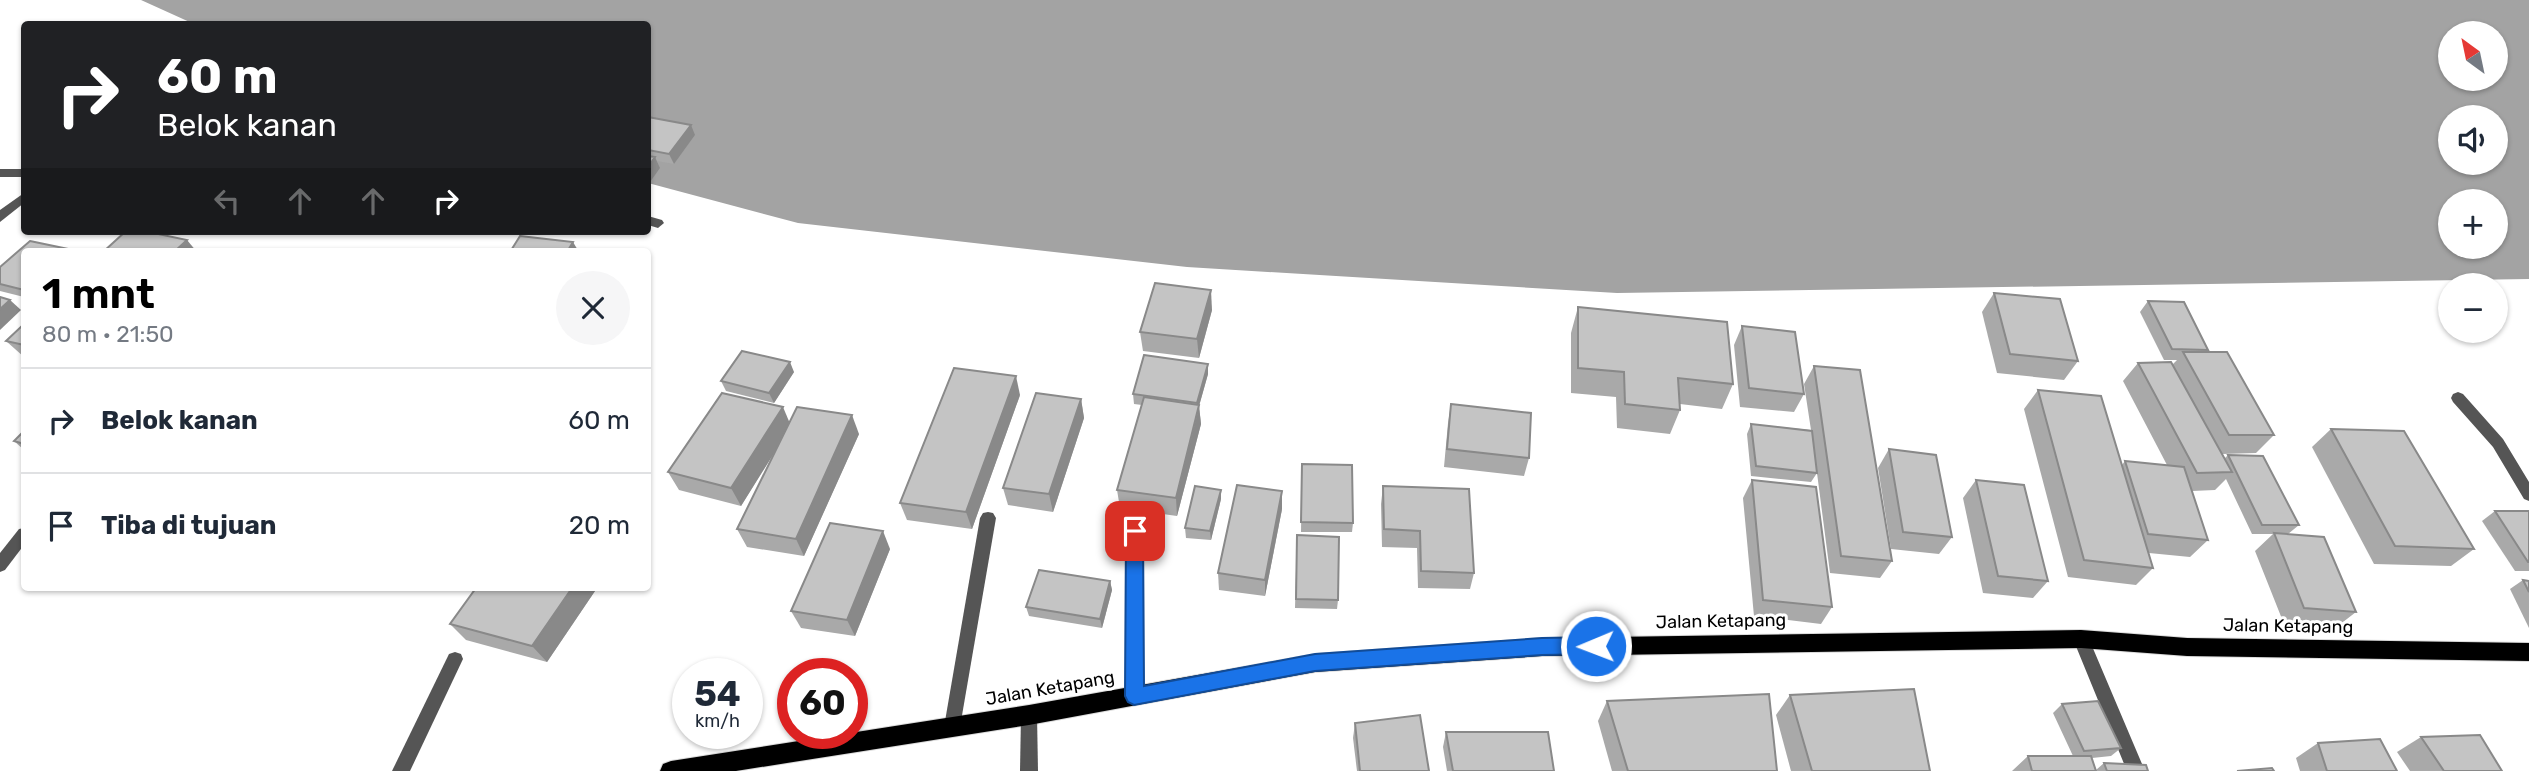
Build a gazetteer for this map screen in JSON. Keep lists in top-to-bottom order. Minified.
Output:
{"streets":{"main road":["Jalan Ketapang"]},"north":"top left","page":{"map_buttons":["+","−"],"turn":["60 m","Belok kanan"],"heading":["1 mnt","80 m · 21:50"],"list":[{"name":"Belok kanan","value":"60 m"},{"name":"Tiba di tujuan","value":"20 m"}],"speed":"54 km/h","limit":"60"}}
